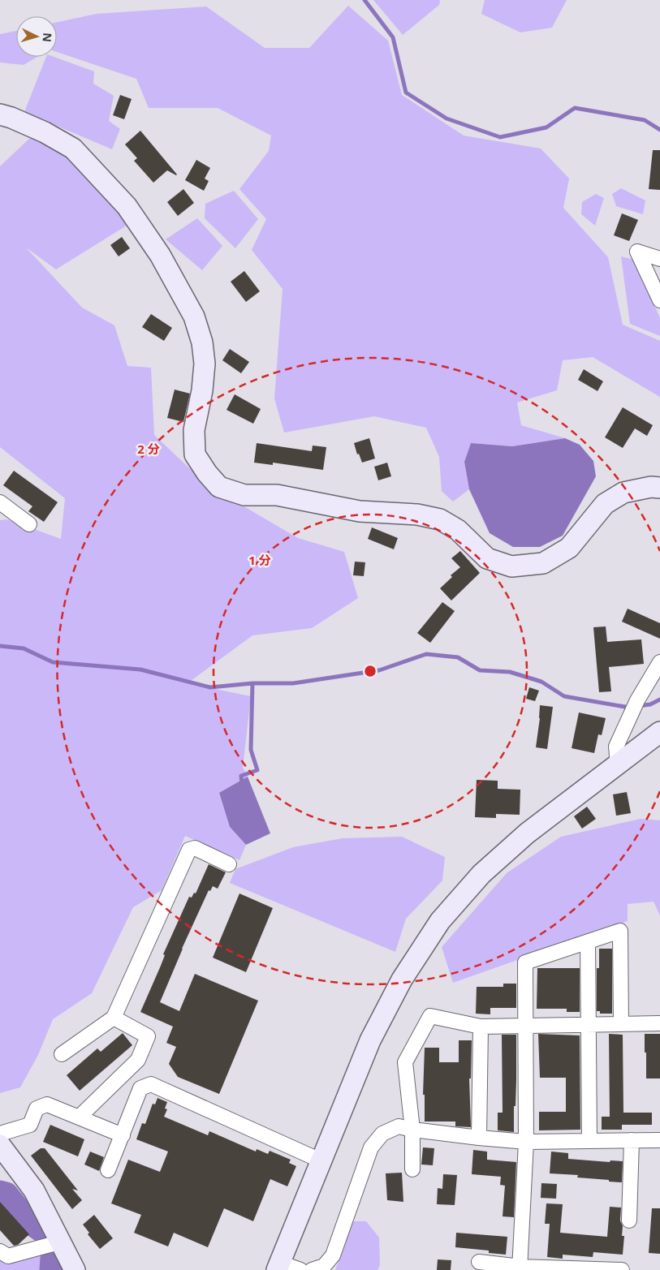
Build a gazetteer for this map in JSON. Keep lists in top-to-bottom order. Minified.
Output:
{"north":"right","rings":["2 分","1 分"]}
